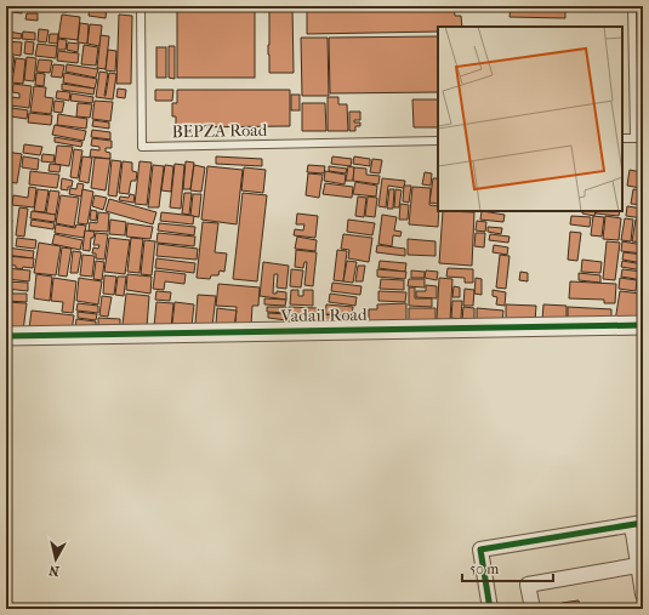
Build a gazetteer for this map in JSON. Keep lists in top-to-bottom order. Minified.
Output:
{"streets":{"street":["Vadail Road"],"lane":["BEPZA Road"]},"scale_bar":"50 m","north":"bottom"}
